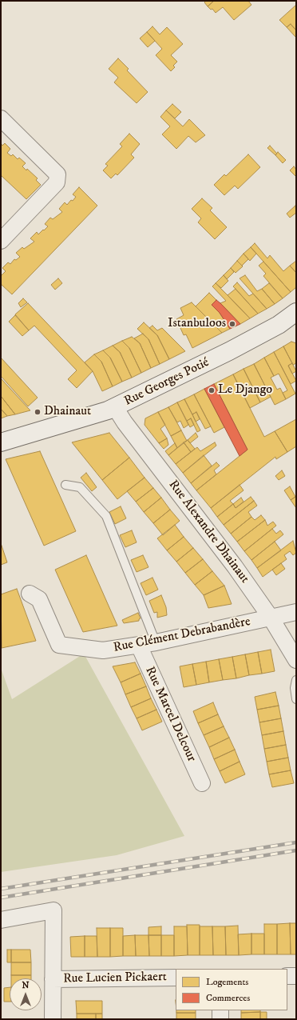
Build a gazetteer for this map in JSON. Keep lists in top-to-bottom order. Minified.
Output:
{"streets":{"main road":["Rue Georges Potié"],"street":["Rue Alexandre Dhainaut","Rue Clément Debrabandère","Rue Marcel Delcour","Rue Lucien Pickaert"]},"crossings":[["Rue Georges Potié","Rue Alexandre Dhainaut"],["Rue Alexandre Dhainaut","Rue Clément Debrabandère"],["Rue Clément Debrabandère","Rue Marcel Delcour"]],"places":["Istanbuloos","Le Django","Dhainaut"],"legend":["Logements","Commerces"],"north":"top"}
